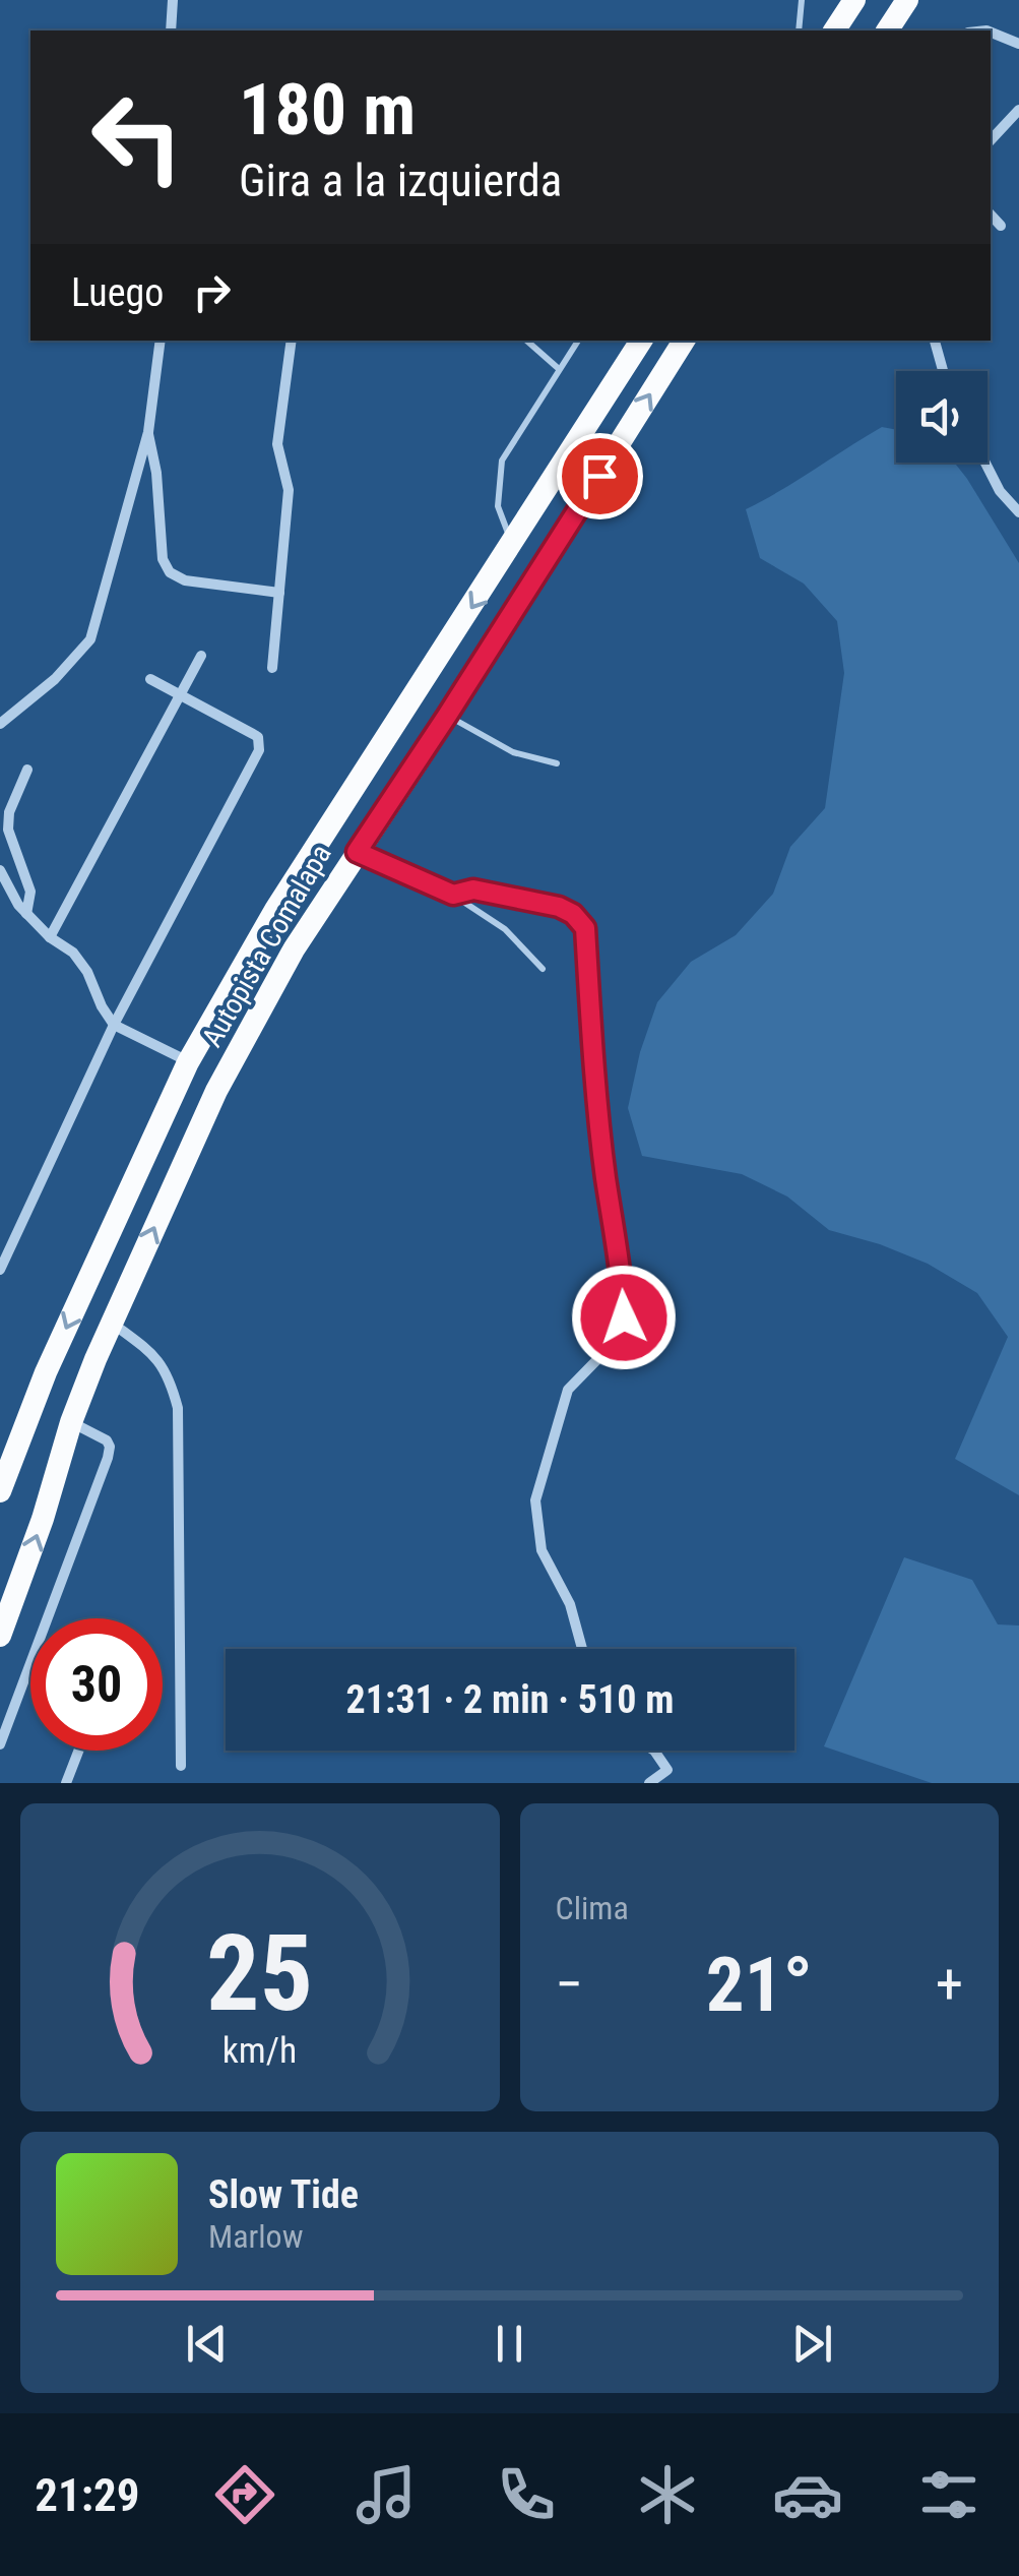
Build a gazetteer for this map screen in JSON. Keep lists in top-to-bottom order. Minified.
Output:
{"streets":{"highway":["Autopista Comalapa"]},"page":{"turn":["180 m","Gira a la izquierda"],"then":"Luego","limit":"30","trip":"21:31 · 2 min · 510 m","tile":"Clima","heat":["−","21°","+"],"song":["Slow Tide","Marlow"],"tabs":"21:29","gauge":["25","km/h"]}}
